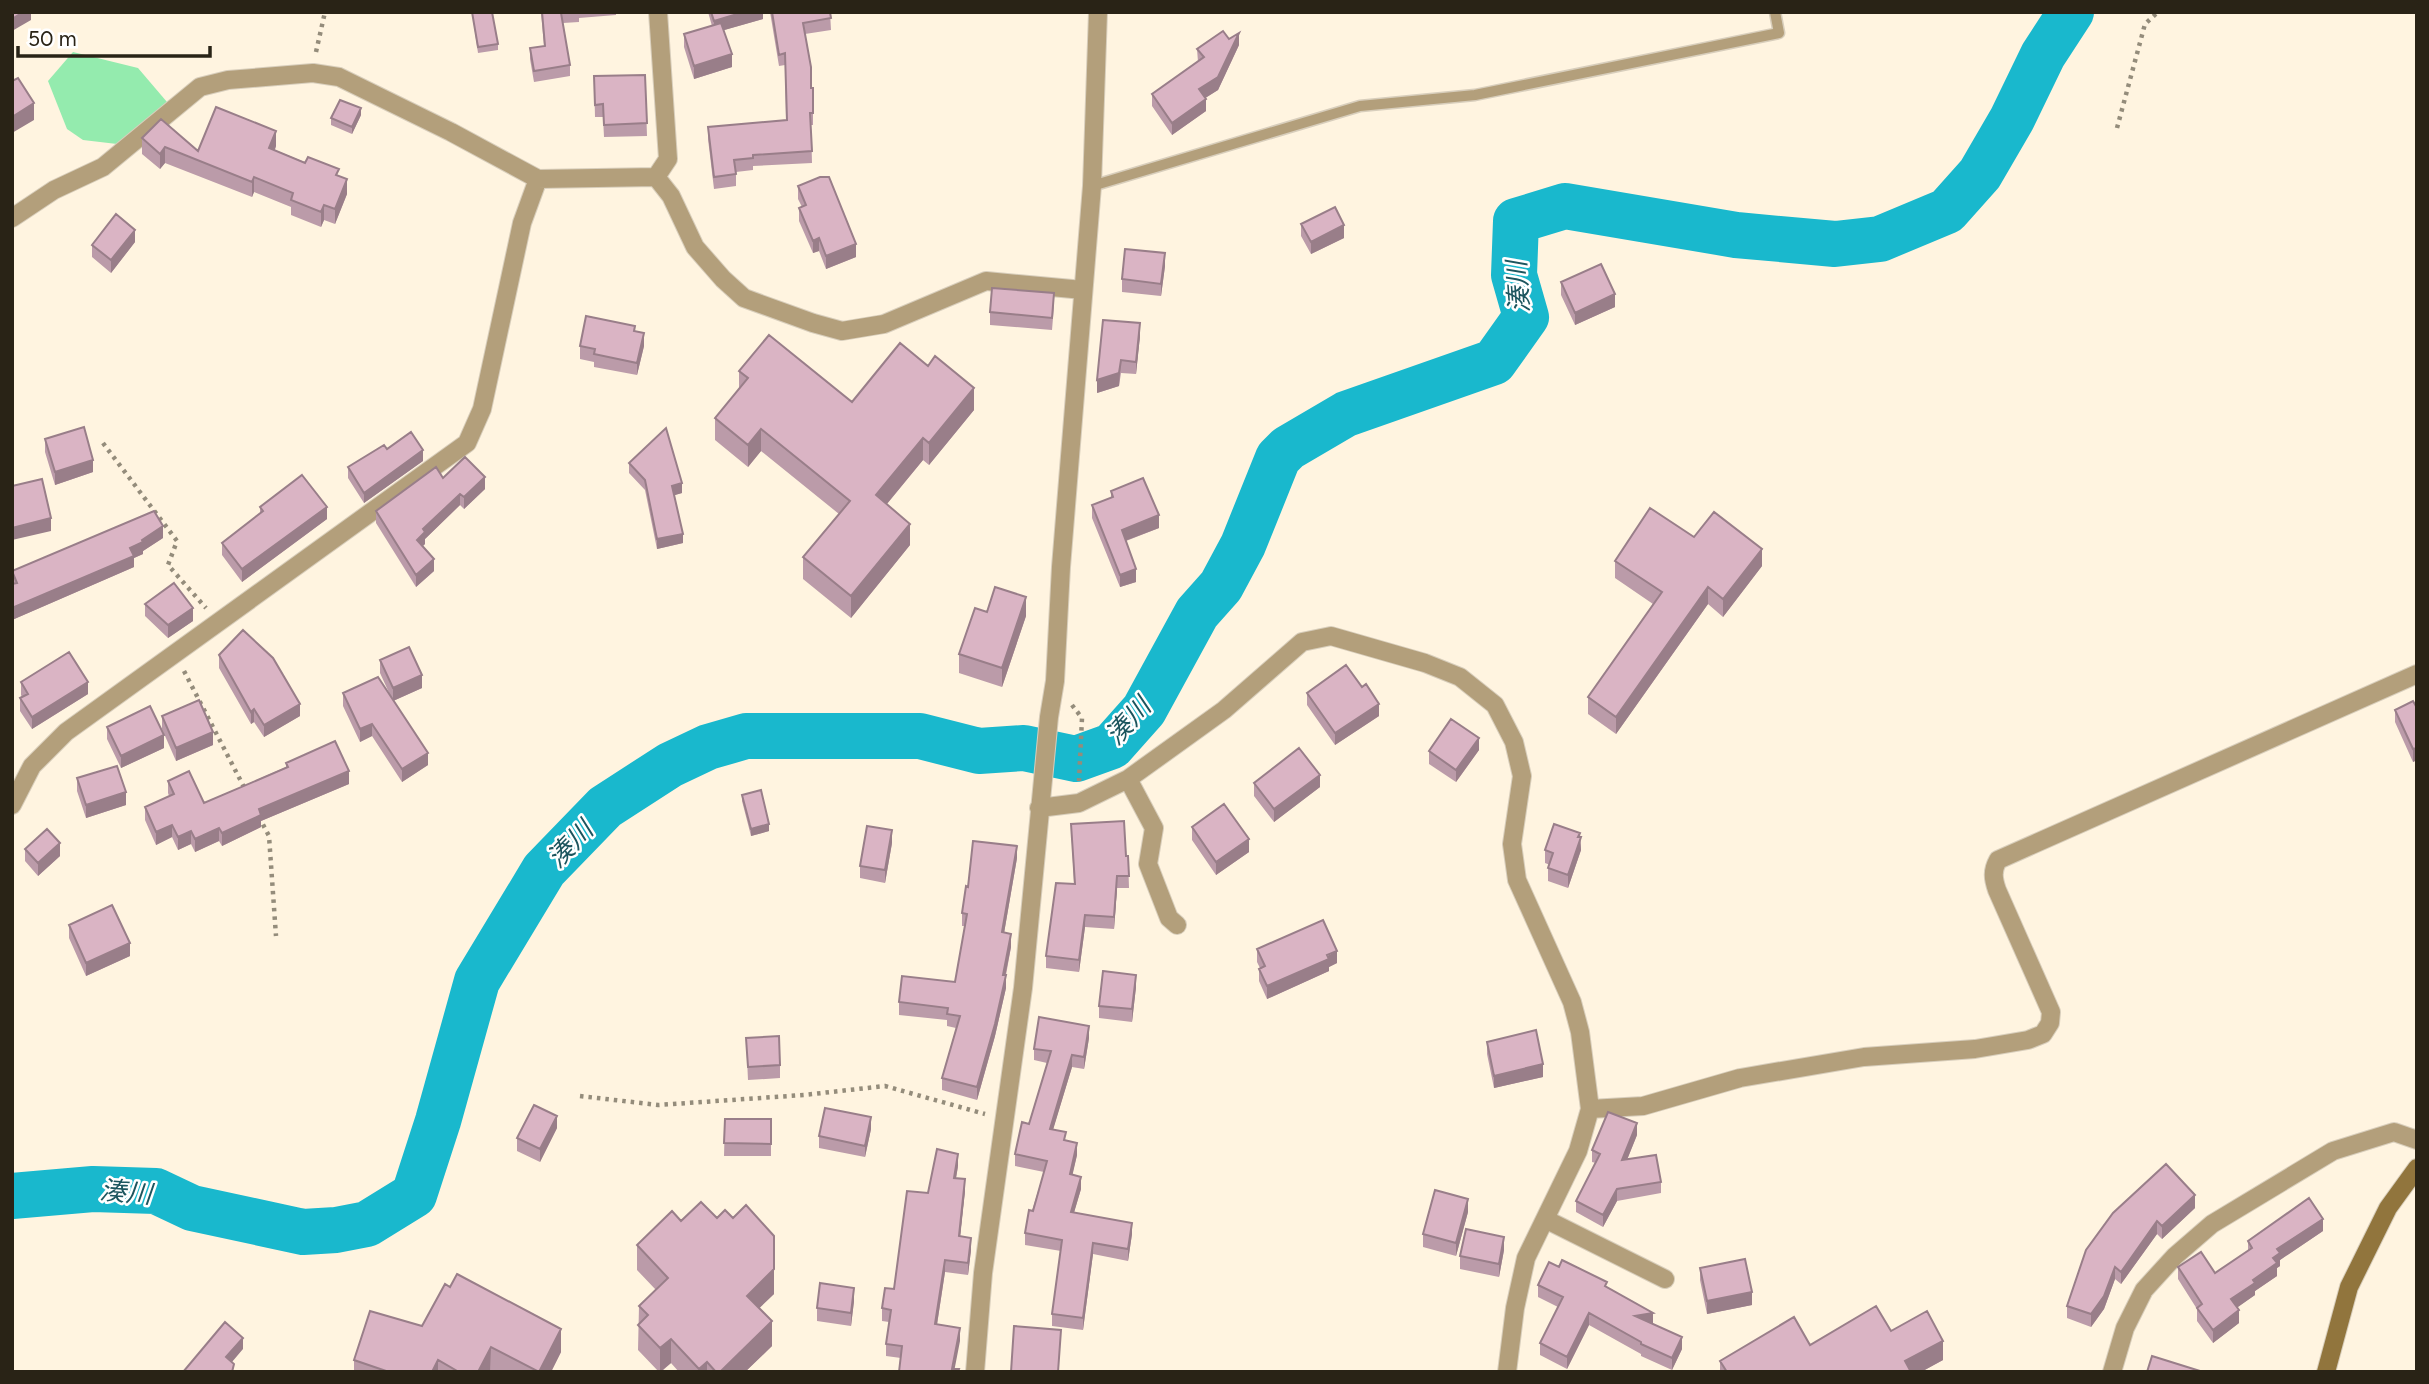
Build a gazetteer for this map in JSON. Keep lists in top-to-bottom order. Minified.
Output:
{"water":["湊川"],"scale_bar":"50 m"}
